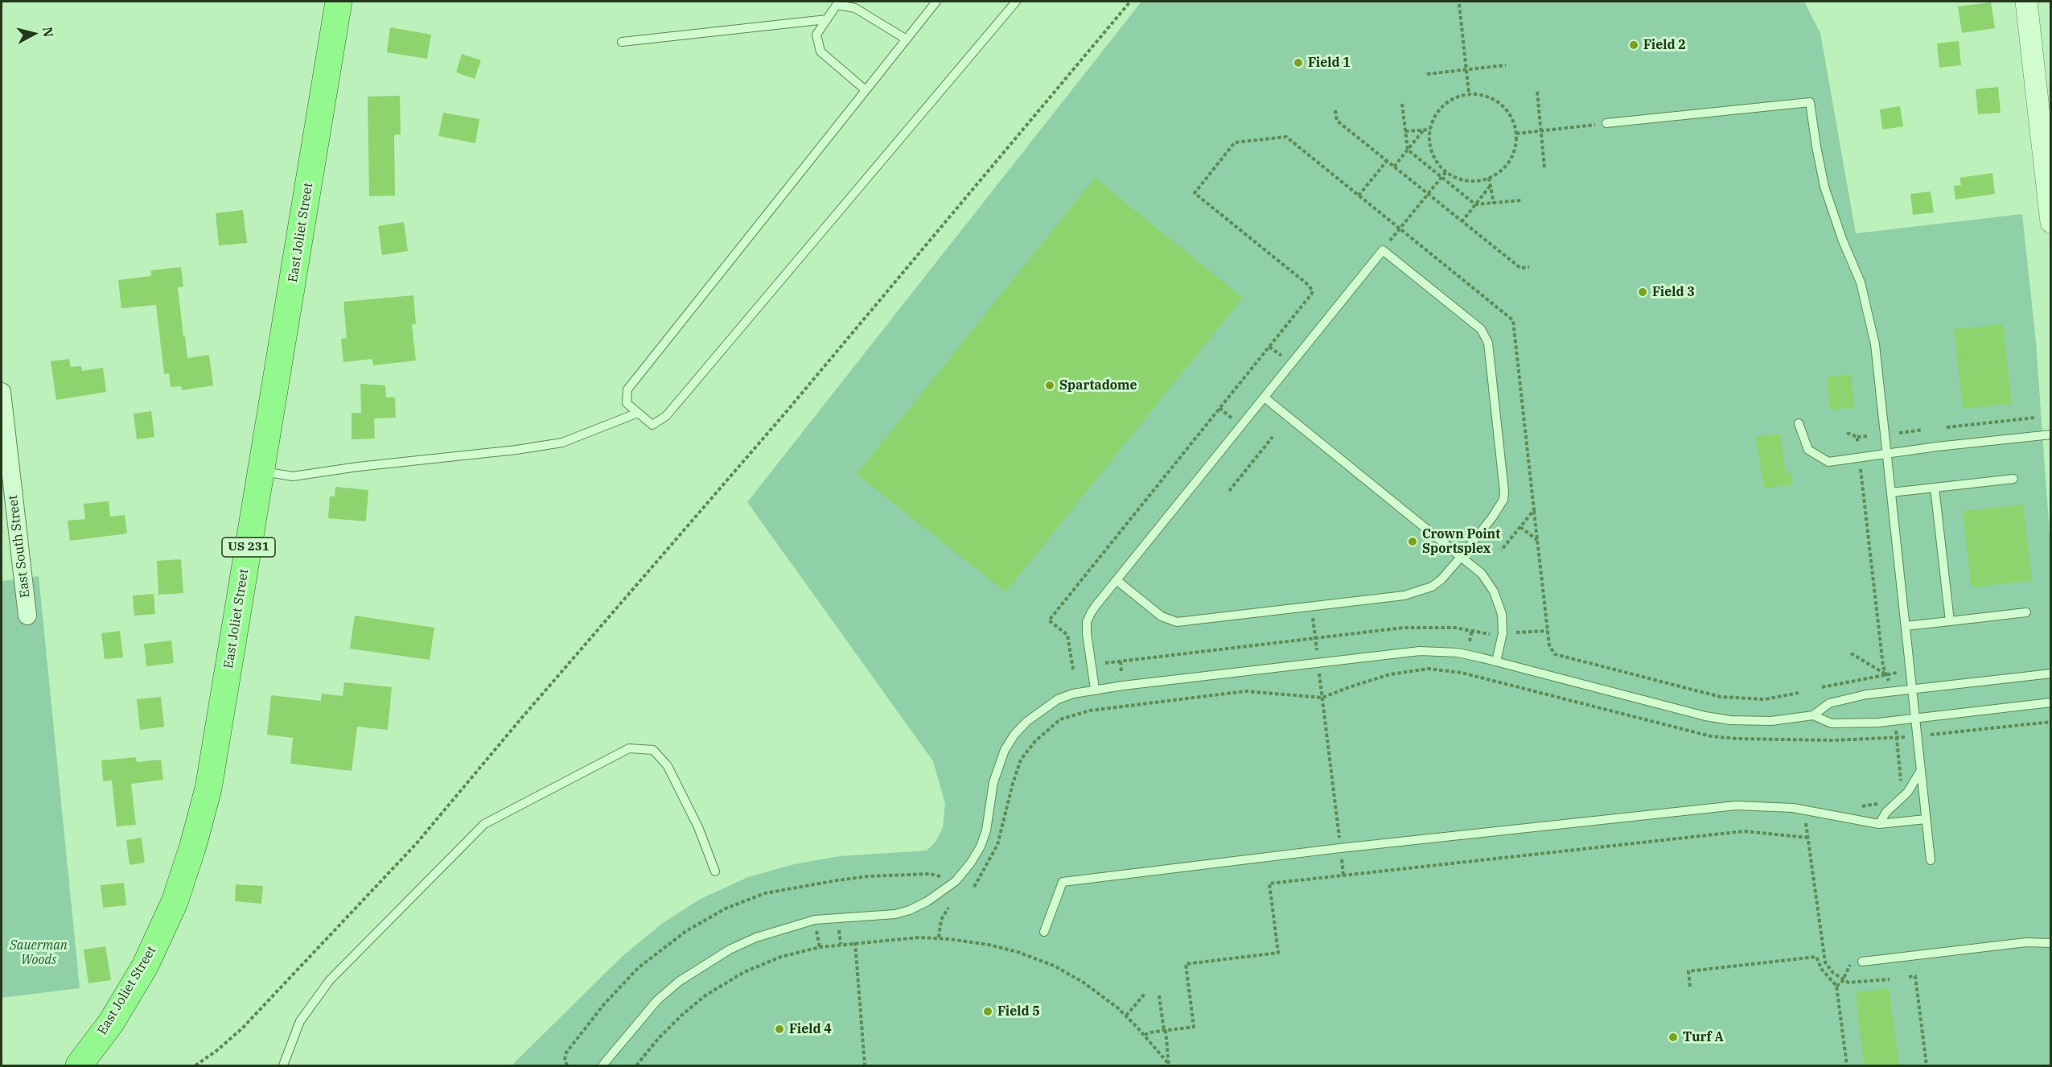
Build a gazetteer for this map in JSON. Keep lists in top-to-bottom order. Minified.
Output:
{"streets":{"main road":["East Joliet Street","US 231"],"street":["East South Street"]},"parks":["Sauerman Woods"],"places":["Field 2","Field 1","Field 3","Spartadome","Crown Point Sportsplex","Field 5","Field 4","Turf A"],"north":"right"}
